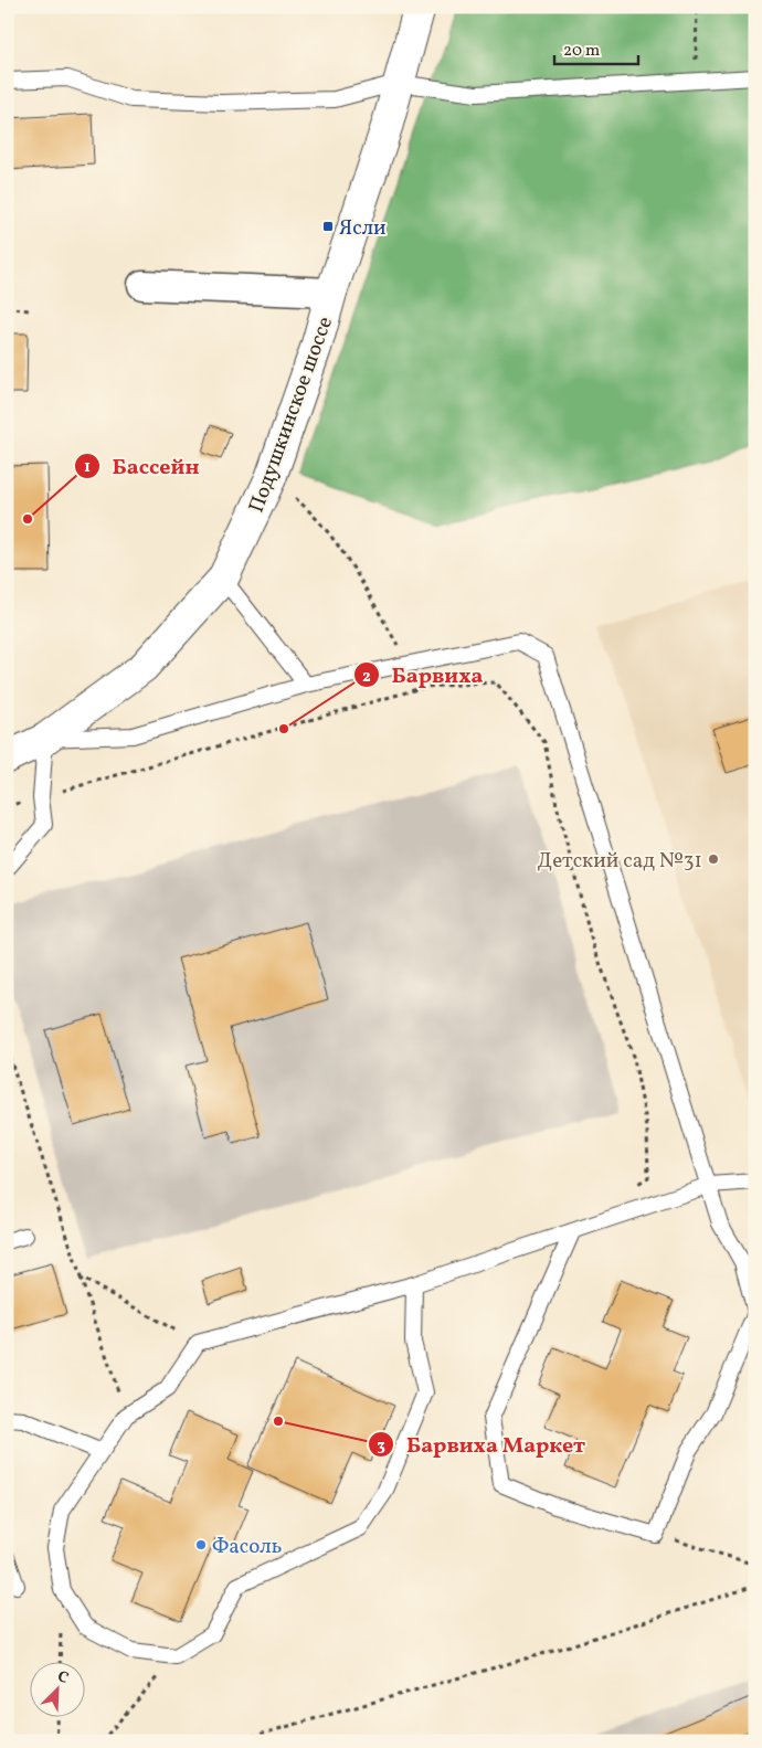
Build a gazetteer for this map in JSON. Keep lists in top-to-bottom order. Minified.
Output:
{"streets":{"main road":["Подушкинское шоссе"]},"places":{"transit":["Ясли"],"other":["Бассейн","Барвиха","Детский сад №31","Барвиха Маркет","Фасоль"]},"scale_bar":"20 m","north":"top right"}
